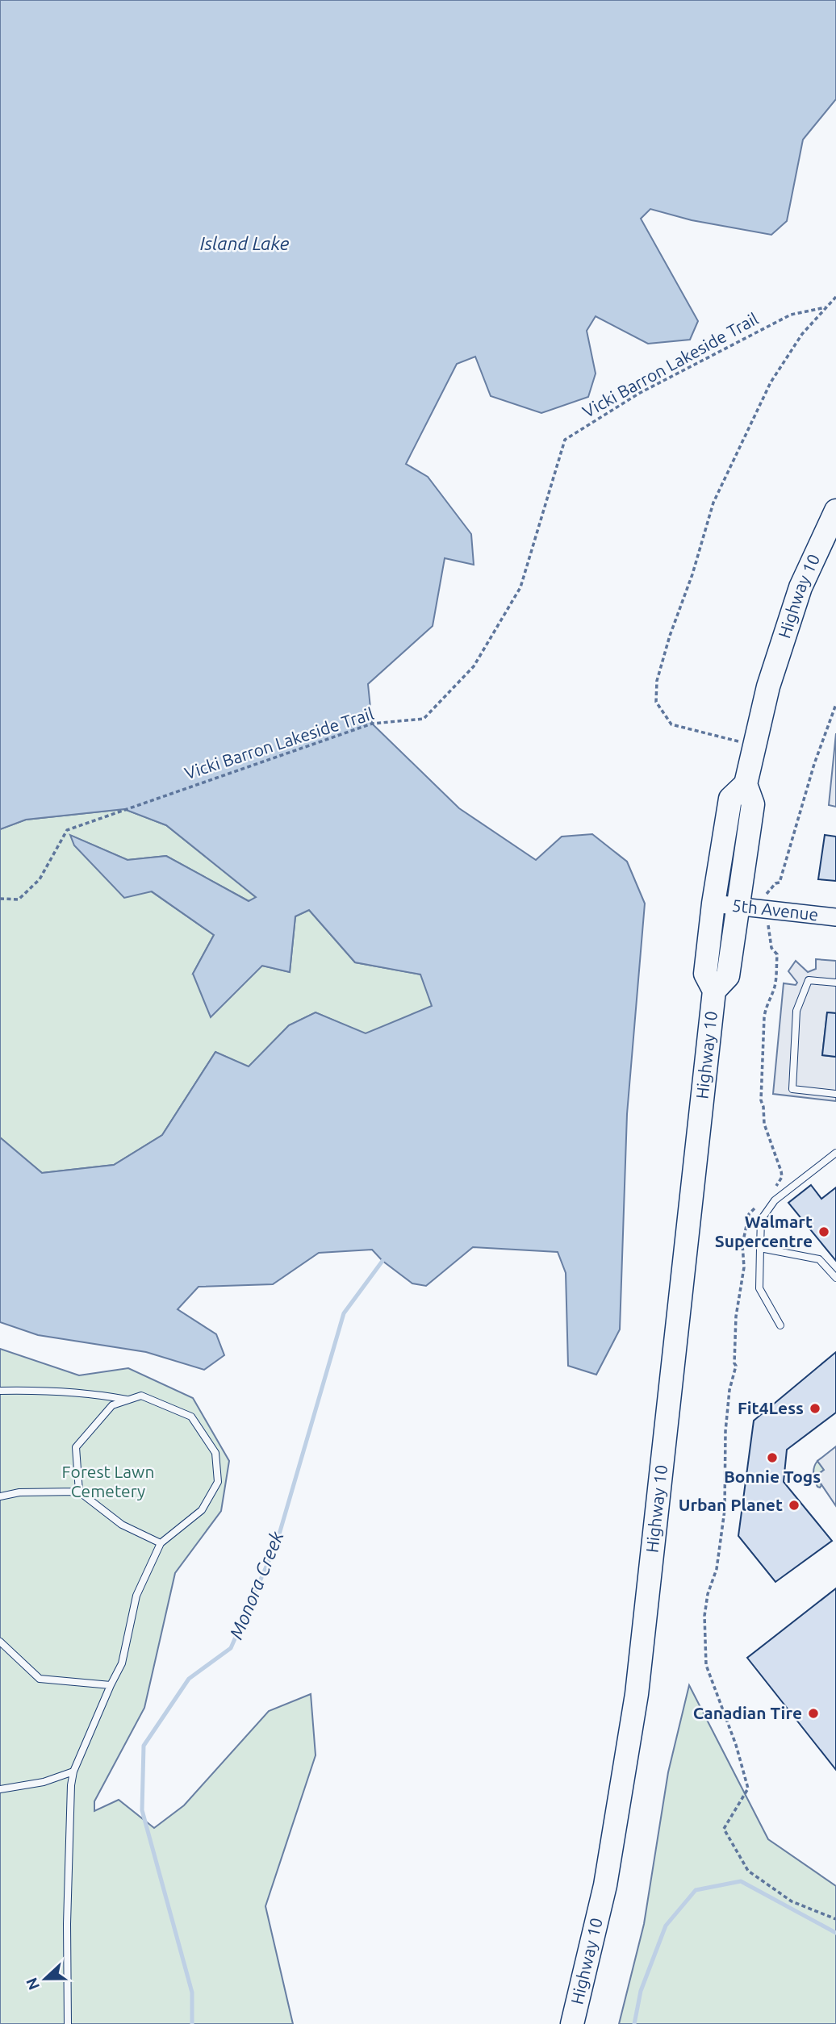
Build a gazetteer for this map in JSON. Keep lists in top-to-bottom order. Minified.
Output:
{"streets":{"highway":["Highway 10"],"street":["5th Avenue"],"path":["Vicki Barron Lakeside Trail"]},"crossings":[["Highway 10","5th Avenue"]],"water":["Island Lake","Monora Creek"],"parks":["Forest Lawn Cemetery"],"places":["Walmart Supercentre","Fit4Less","Bonnie Togs","Urban Planet","Canadian Tire"],"north":"left"}
